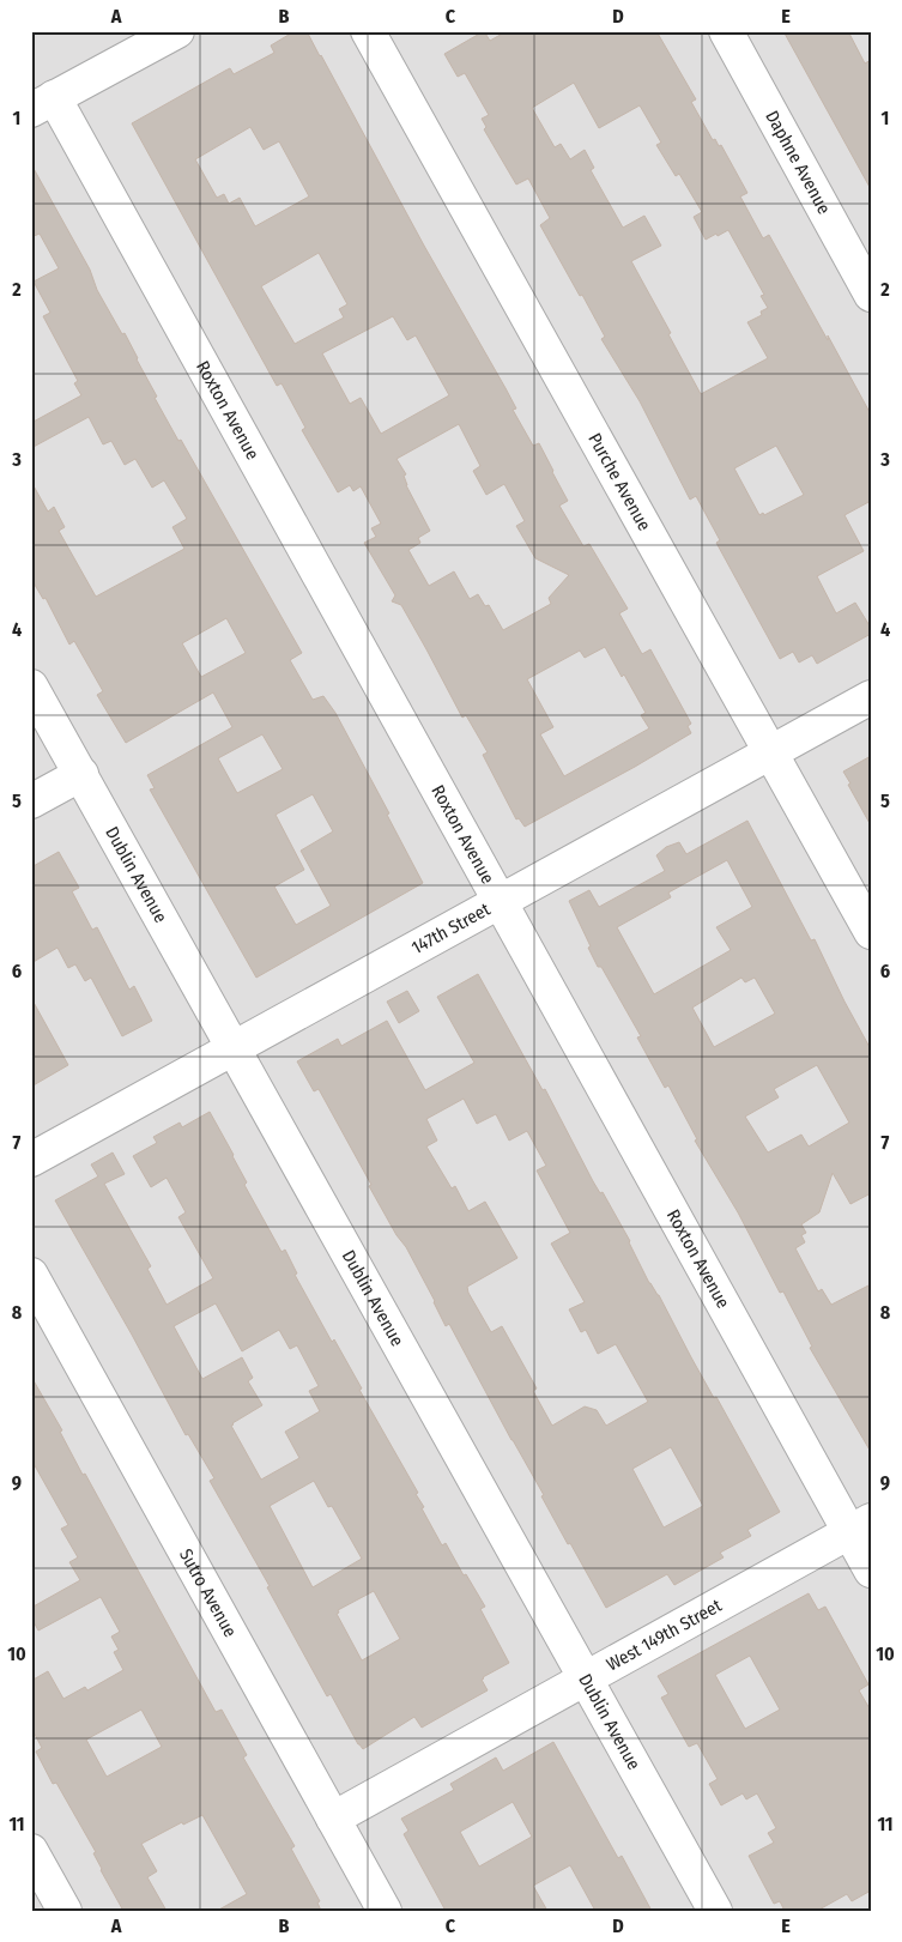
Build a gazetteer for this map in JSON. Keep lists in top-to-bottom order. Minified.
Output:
{"streets":{"street":["Daphne Avenue","Roxton Avenue","Purche Avenue","Dublin Avenue","147th Street","Sutro Avenue","West 149th Street"]},"crossings":[["Roxton Avenue","147th Street"],["Roxton Avenue","West 149th Street"],["Purche Avenue","147th Street"],["Dublin Avenue","147th Street"],["Dublin Avenue","West 149th Street"],["Sutro Avenue","West 149th Street"]],"grid":{"columns":["A","B","C","D","E"],"rows":["1","2","3","4","5","6","7","8","9","10","11"]}}
